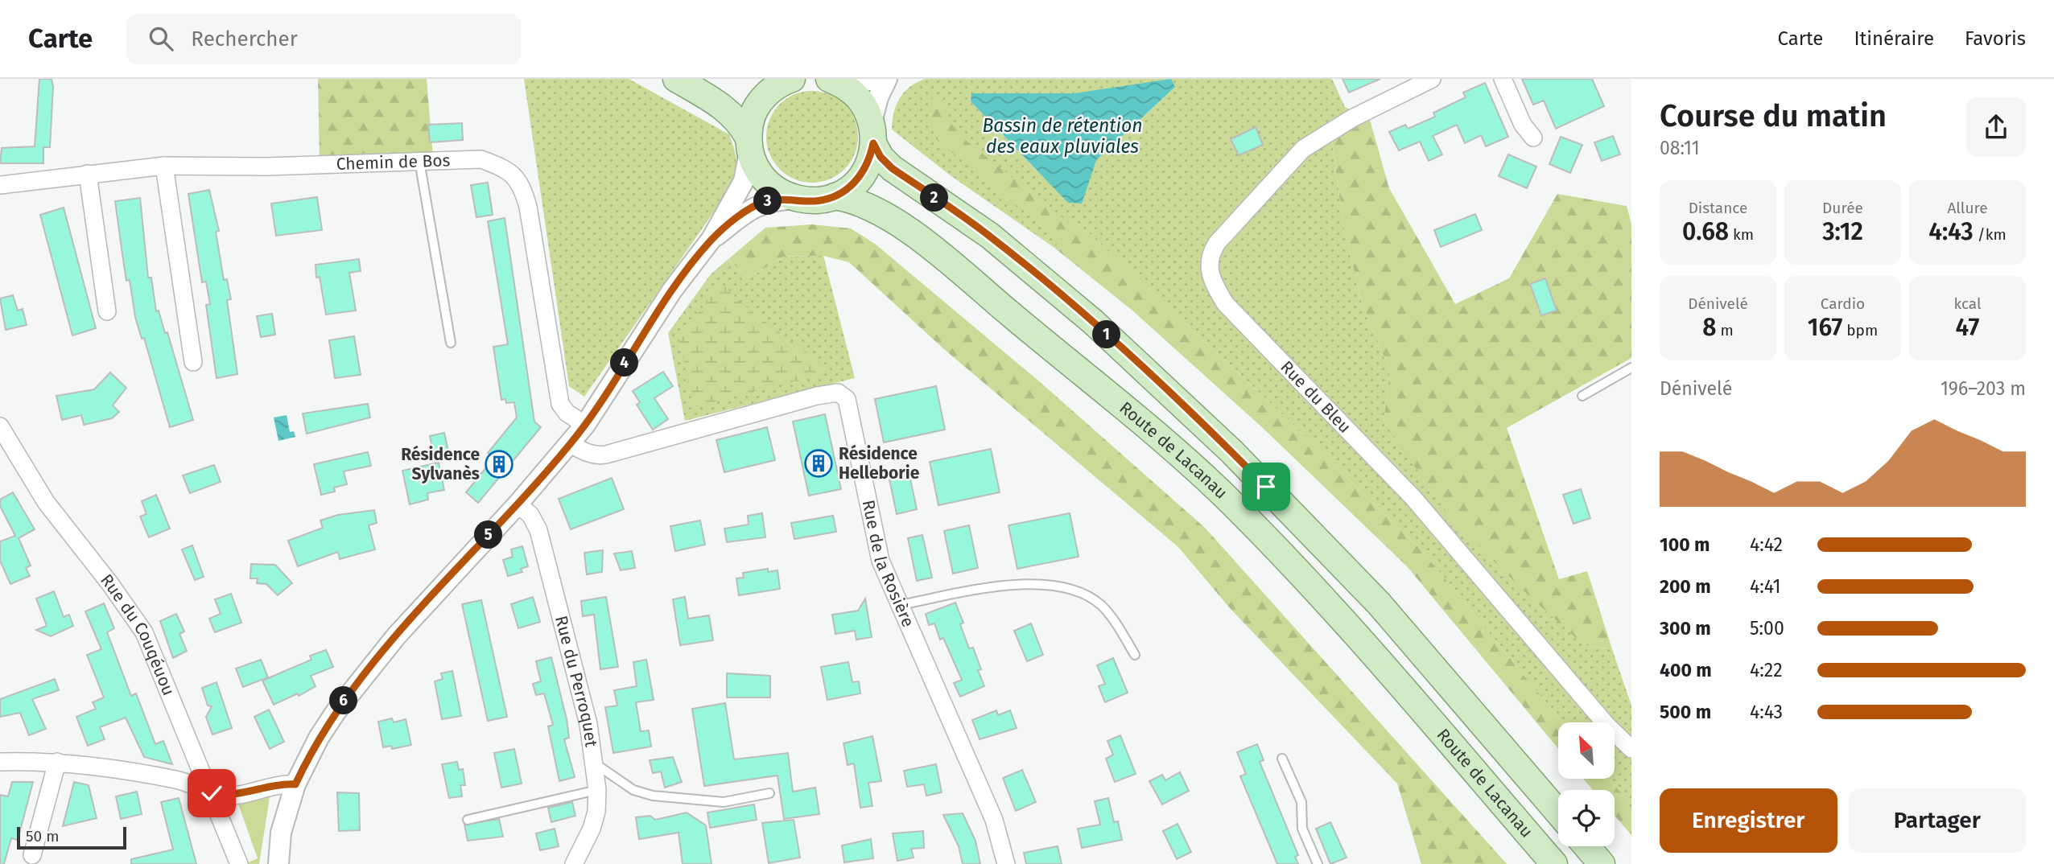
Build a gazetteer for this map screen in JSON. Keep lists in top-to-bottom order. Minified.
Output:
{"streets":{"main road":["Route de Lacanau"],"street":["Chemin de Bos","Rue du Bleu","Rue de la Rosière","Rue du Couqéuou","Rue du Perroquet"]},"water":["Bassin de rétention des eaux pluviales"],"places":{"building":["Résidence Helleborie","Résidence Sylvanès"]},"scale_bar":"50 m","north":"top left","page":{"header":"Carte","search":"Rechercher","nav":["Carte","Itinéraire","Favoris"],"heading":["Course du matin","08:11"],"stats":[["Distance","0.68 km"],["Durée","3:12"],["Allure","4:43 /km"],["Dénivelé","8 m"],["Cardio","167 bpm"],["kcal","47"]],"pins":["2","3","1","4","5","6"],"chart":["Dénivelé","196–203 m"],"list":[{"name":"100 m","note":"4:42"},{"name":"200 m","note":"4:41"},{"name":"300 m","note":"5:00"},{"name":"400 m","note":"4:22"},{"name":"500 m","note":"4:43"}],"buttons":["Enregistrer","Partager"],"scale":"50 m"}}
